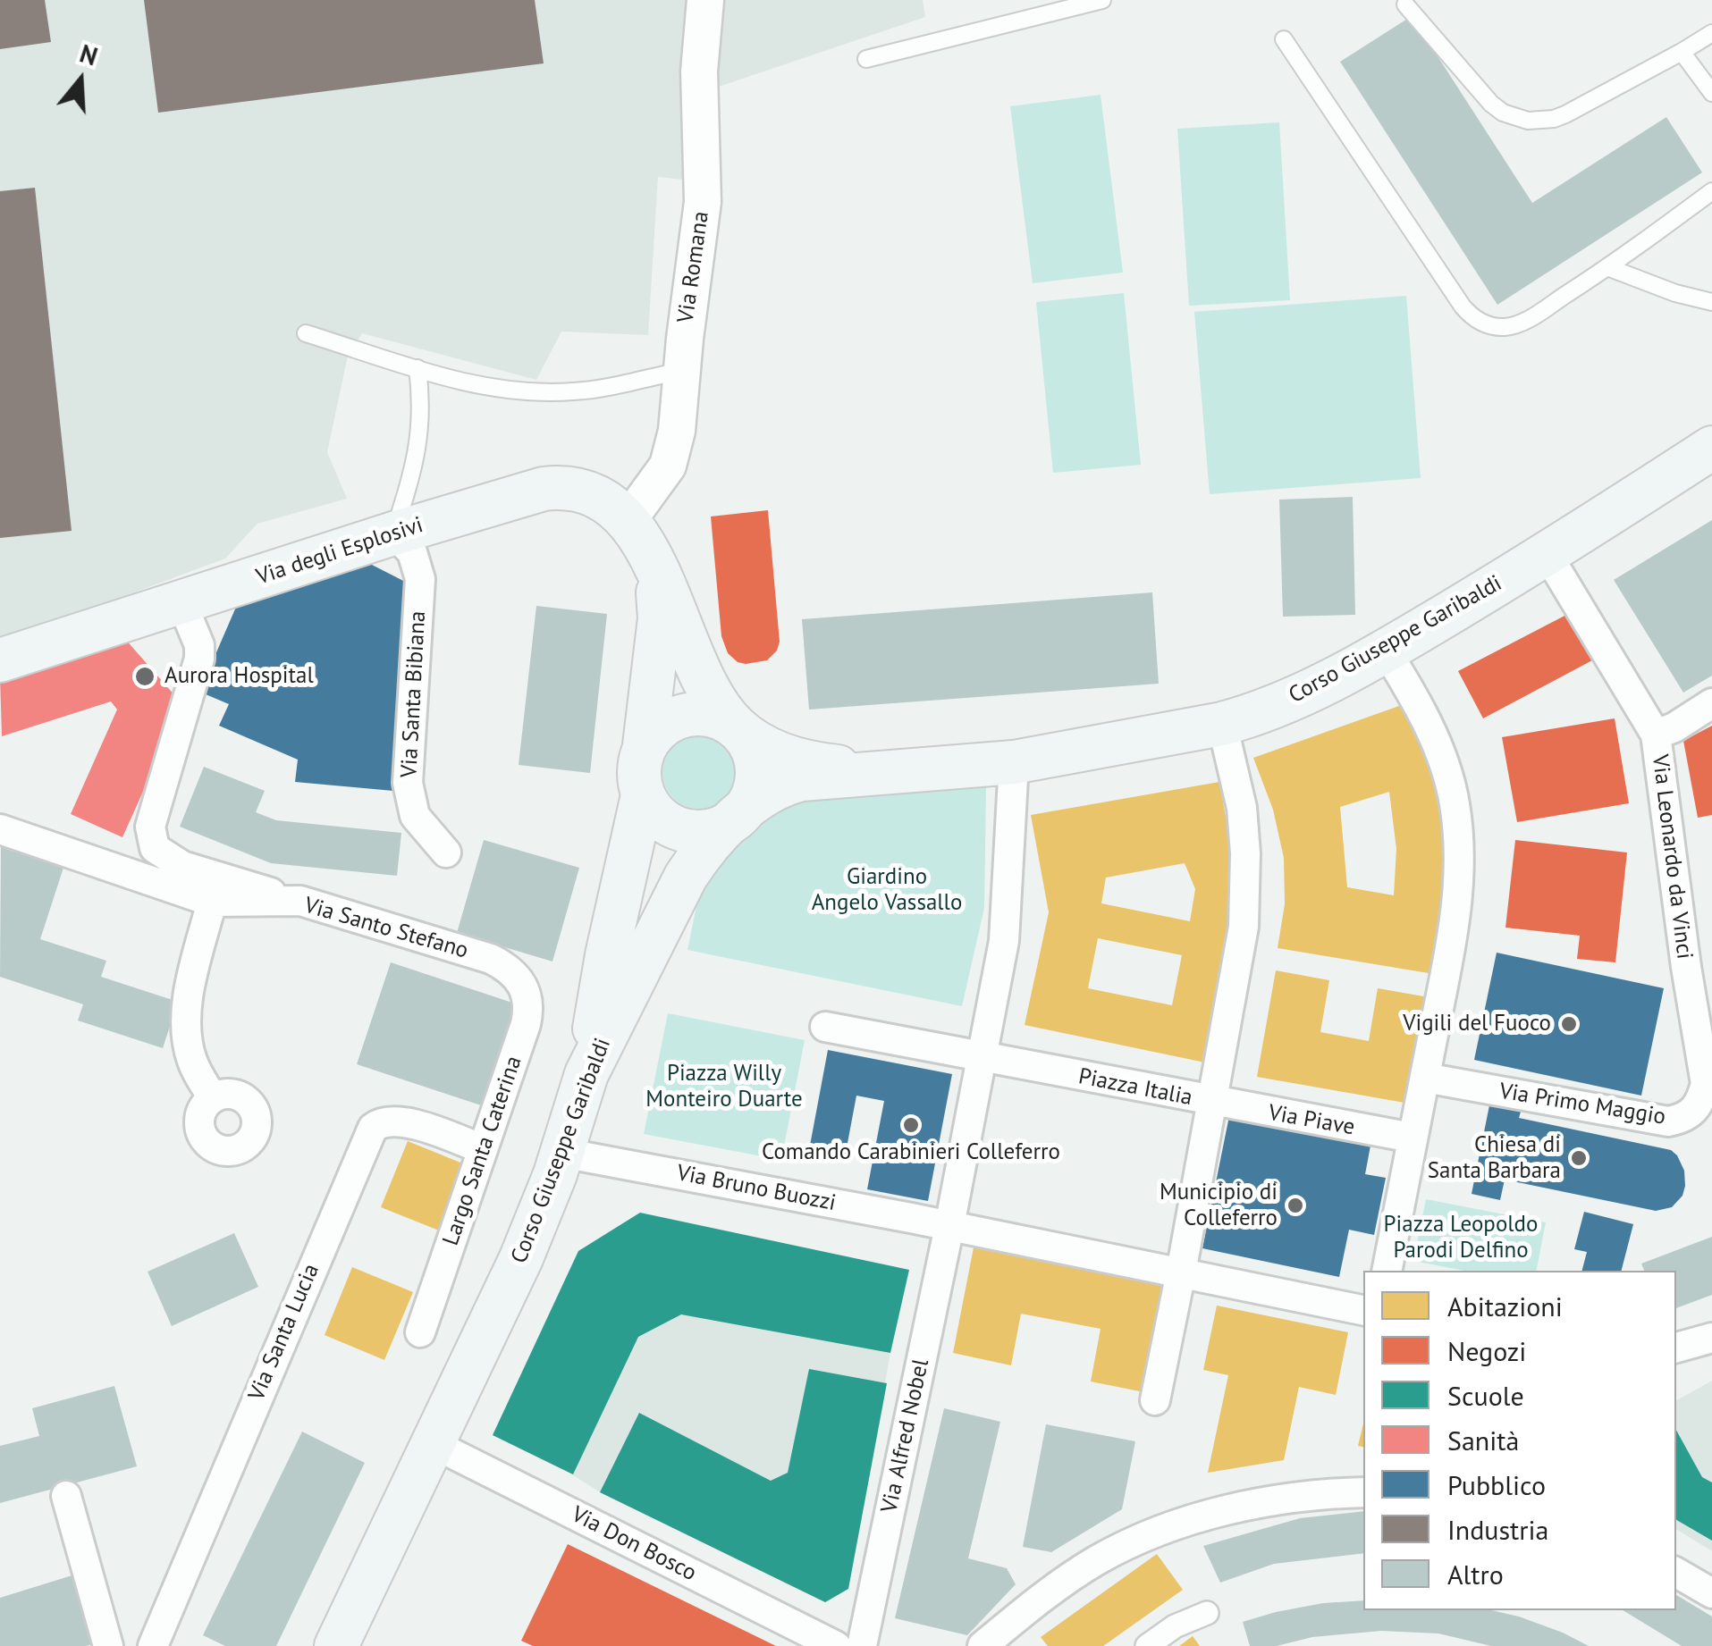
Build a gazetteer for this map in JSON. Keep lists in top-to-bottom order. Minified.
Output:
{"streets":{"main road":["Via degli Esplosivi","Corso Giuseppe Garibaldi"],"street":["Via Romana","Via Santa Bibiana","Via Leonardo da Vinci","Via Santo Stefano","Piazza Italia","Via Primo Maggio","Via Piave","Largo Santa Caterina","Via Bruno Buozzi","Via Santa Lucia","Via Alfred Nobel","Via Don Bosco"]},"crossings":[["Via Romana","Via degli Esplosivi"],["Via degli Esplosivi","Corso Giuseppe Garibaldi"],["Via degli Esplosivi","Via Santa Bibiana"],["Corso Giuseppe Garibaldi","Via Leonardo da Vinci"],["Corso Giuseppe Garibaldi","Via Bruno Buozzi"],["Corso Giuseppe Garibaldi","Via Don Bosco"],["Via Leonardo da Vinci","Via Primo Maggio"],["Via Santo Stefano","Largo Santa Caterina"],["Piazza Italia","Via Piave"],["Largo Santa Caterina","Via Santa Lucia"],["Via Bruno Buozzi","Via Alfred Nobel"]],"parks":["Giardino Angelo Vassallo","Piazza Willy Monteiro Duarte","Piazza Leopoldo Parodi Delfino"],"places":["Aurora Hospital","Vigili del Fuoco","Comando Carabinieri Colleferro","Chiesa di Santa Barbara","Municipio di Colleferro"],"legend":["Abitazioni","Negozi","Scuole","Sanità","Pubblico","Industria","Altro"],"north":"top"}
